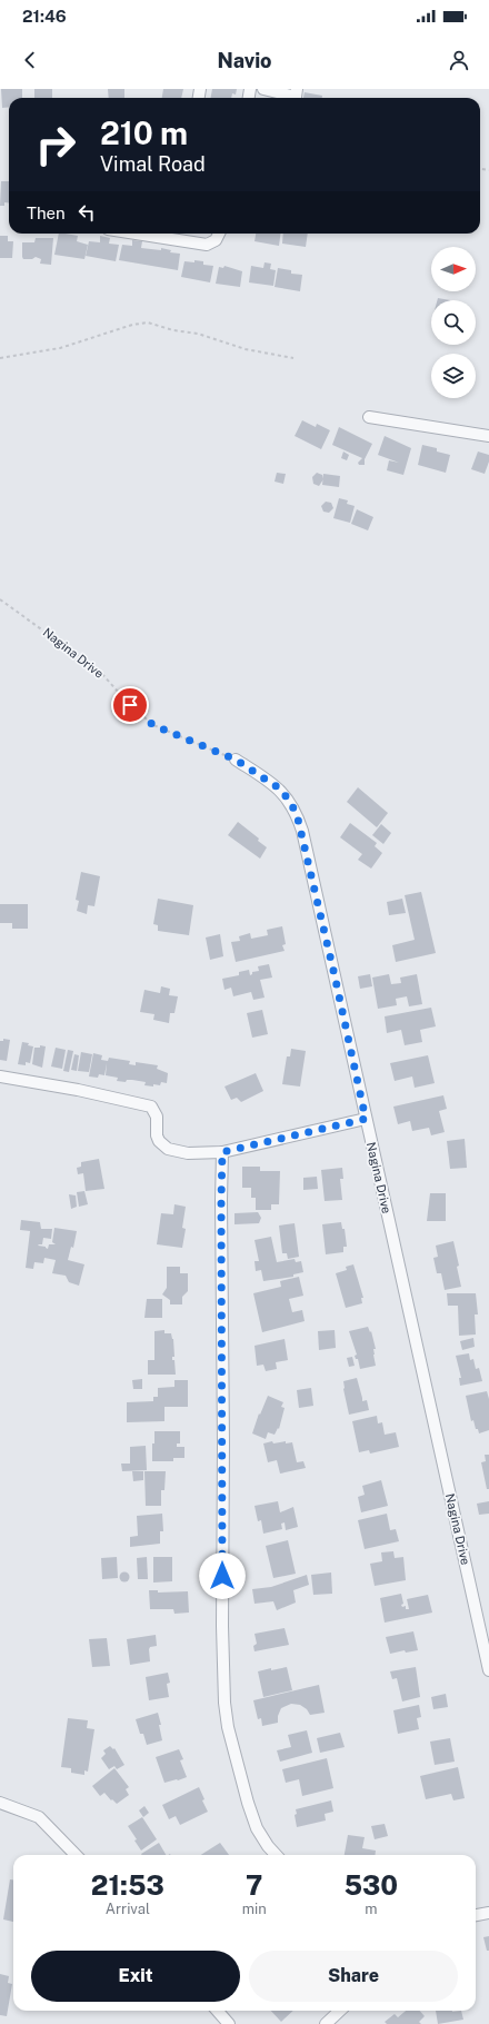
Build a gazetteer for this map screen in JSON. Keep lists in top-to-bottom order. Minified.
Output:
{"streets":{"street":["Nagina Drive"]},"north":"right","page":{"status":"21:46","header":"Navio","turn":["210 m","Vimal Road"],"then":"Then","eta":["21:53","Arrival","7","min","530","m"],"buttons":["Exit","Share"]}}
